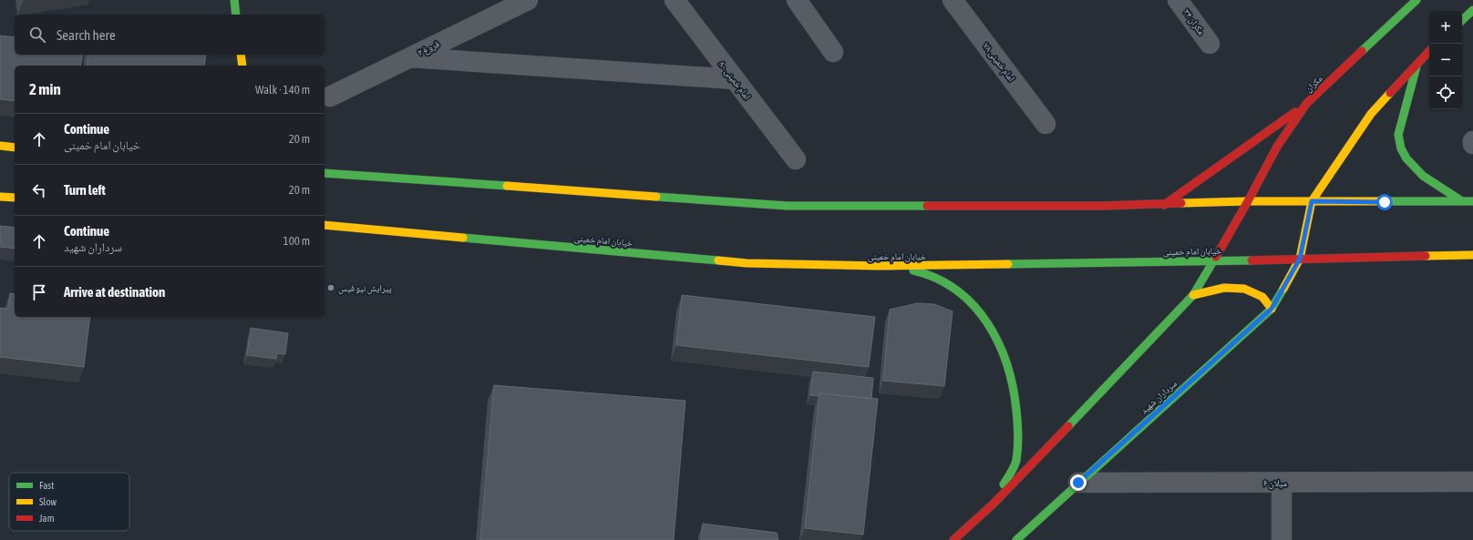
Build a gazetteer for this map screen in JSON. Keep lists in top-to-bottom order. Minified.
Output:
{"streets":{"main road":["مکران","خیابان امام خمینی","سرداران شهید"],"street":["مکران ۳۴","فروغ ۲","امام خمینی ۷۸","امام خمینی ۸۰","میلان ۶"]},"crossings":[["مکران","خیابان امام خمینی"],["خیابان امام خمینی","سرداران شهید"],["سرداران شهید","میلان ۶"]],"places":["پیرایش نیو فیس"],"legend":["Fast","Slow","Jam"],"page":{"map_buttons":["+","−"],"search":"Search here","heading":["2 min","Walk · 140 m"],"list":[["Continue","خیابان امام خمینی","20 m"],["Turn left","20 m"],["Continue","سرداران شهید","100 m"],"Arrive at destination"]}}
